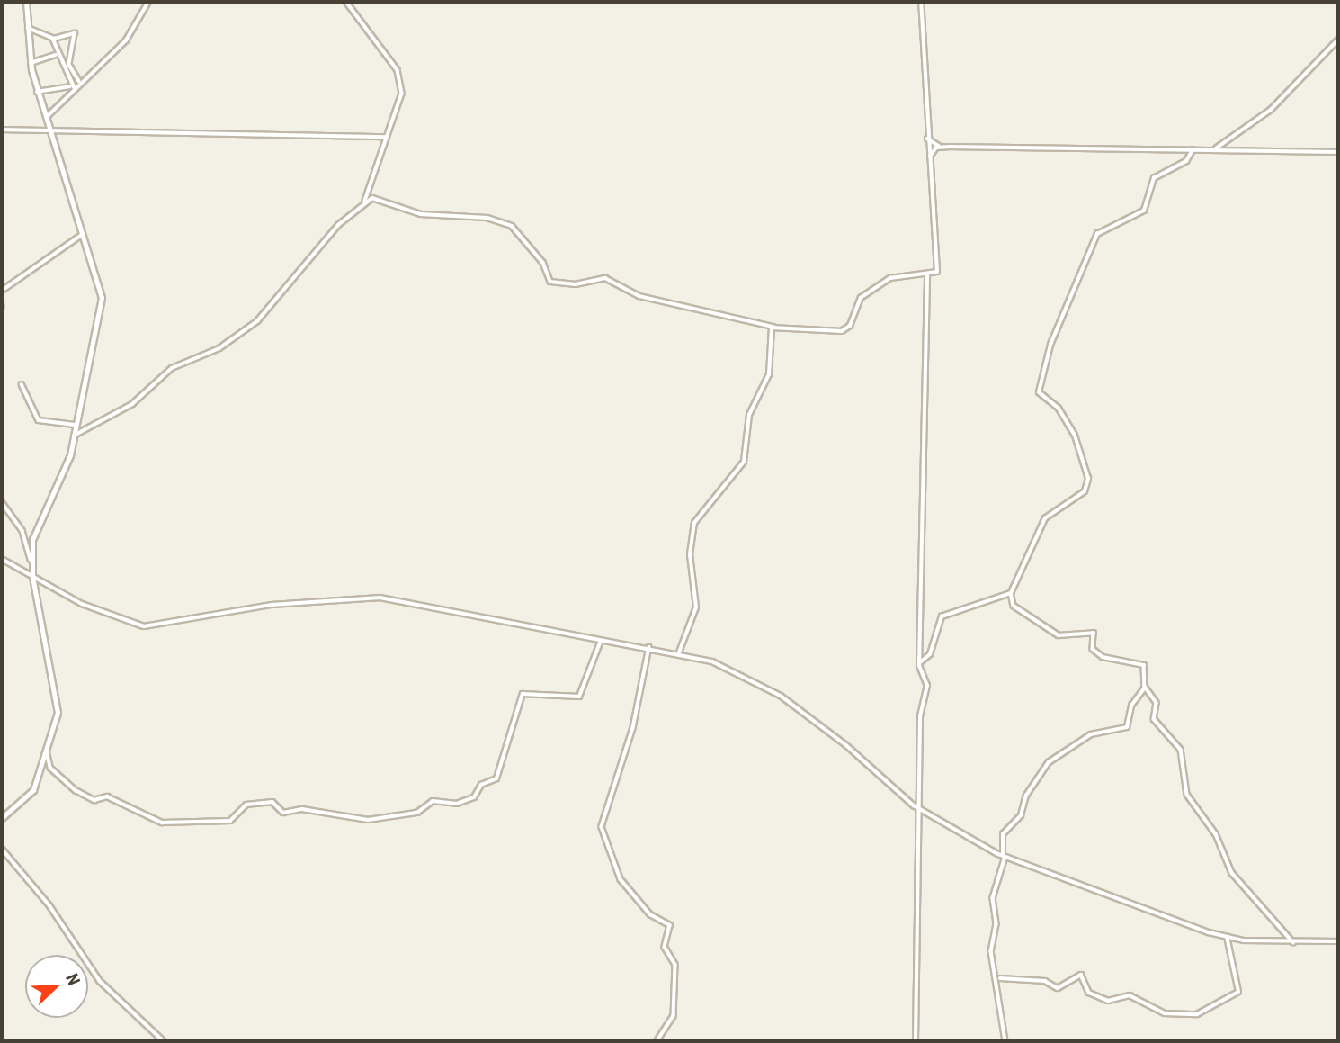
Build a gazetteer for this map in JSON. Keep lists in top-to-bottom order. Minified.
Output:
{"north":"top right"}
